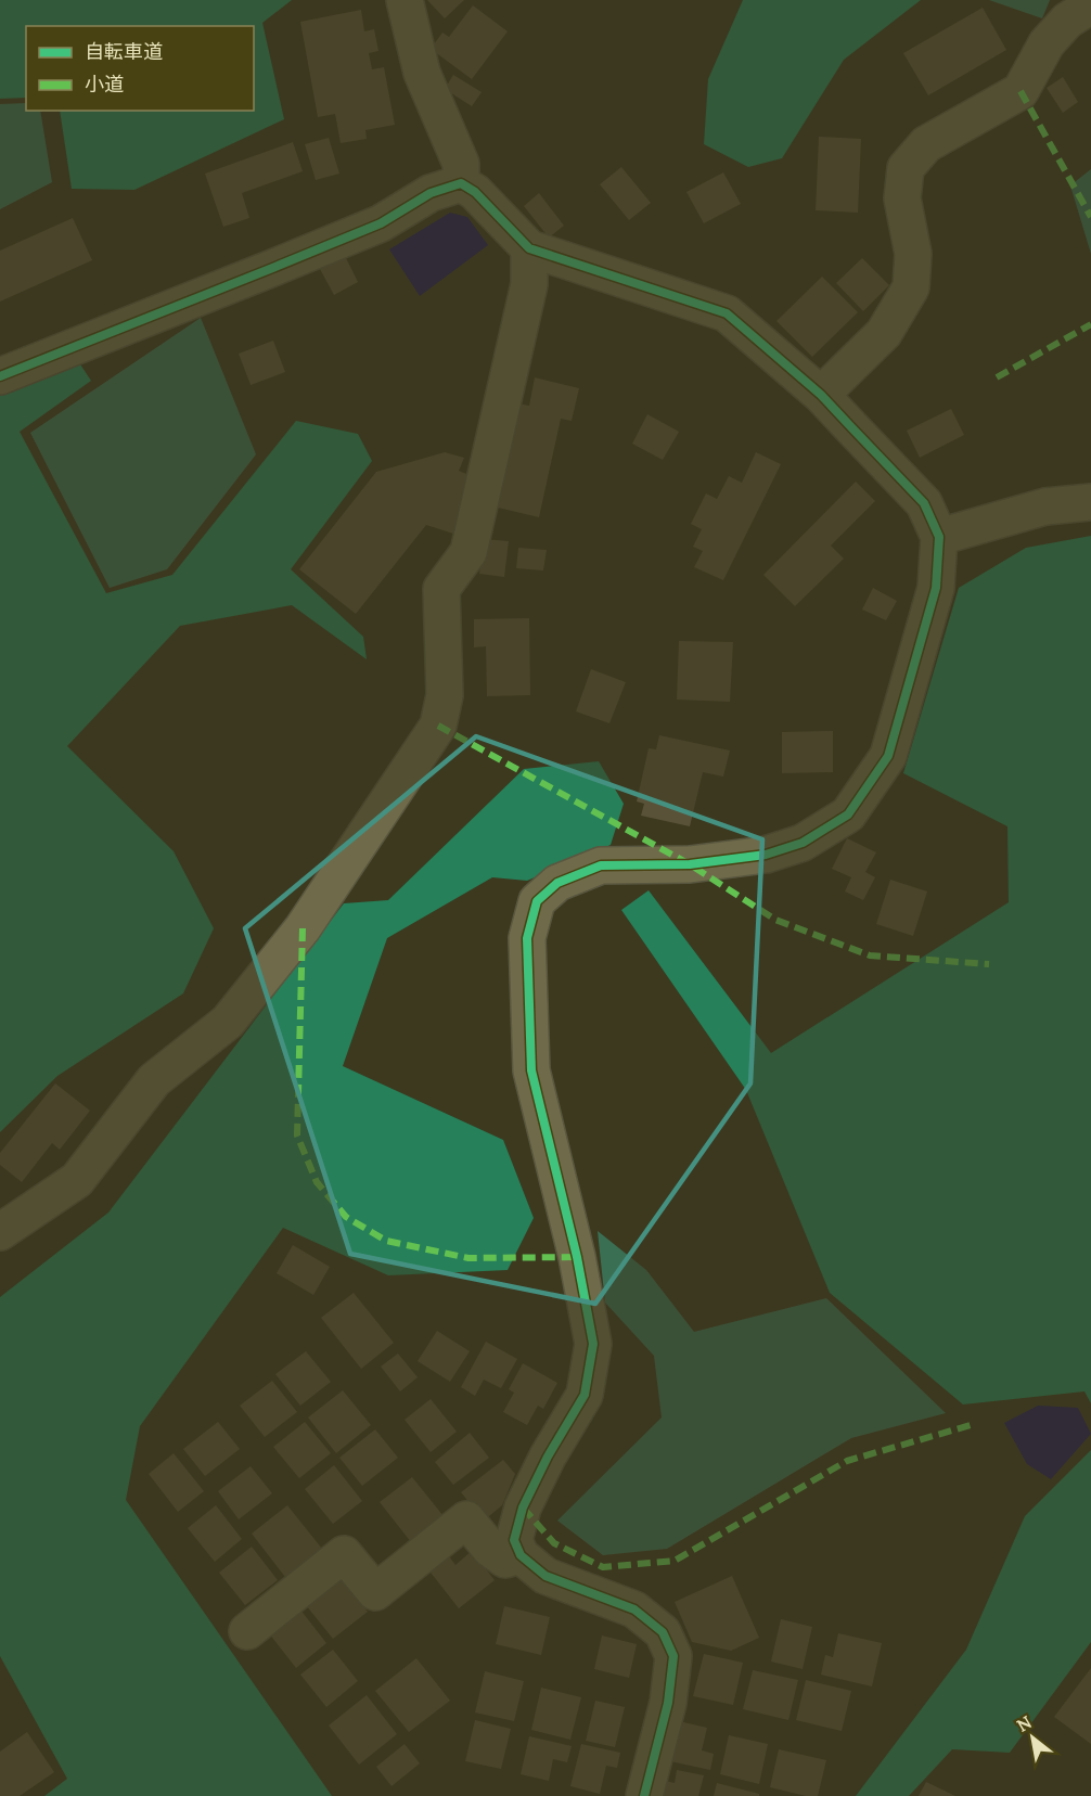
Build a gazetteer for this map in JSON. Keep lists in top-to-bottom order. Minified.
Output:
{"legend":["自転車道","小道"],"north":"top left"}
